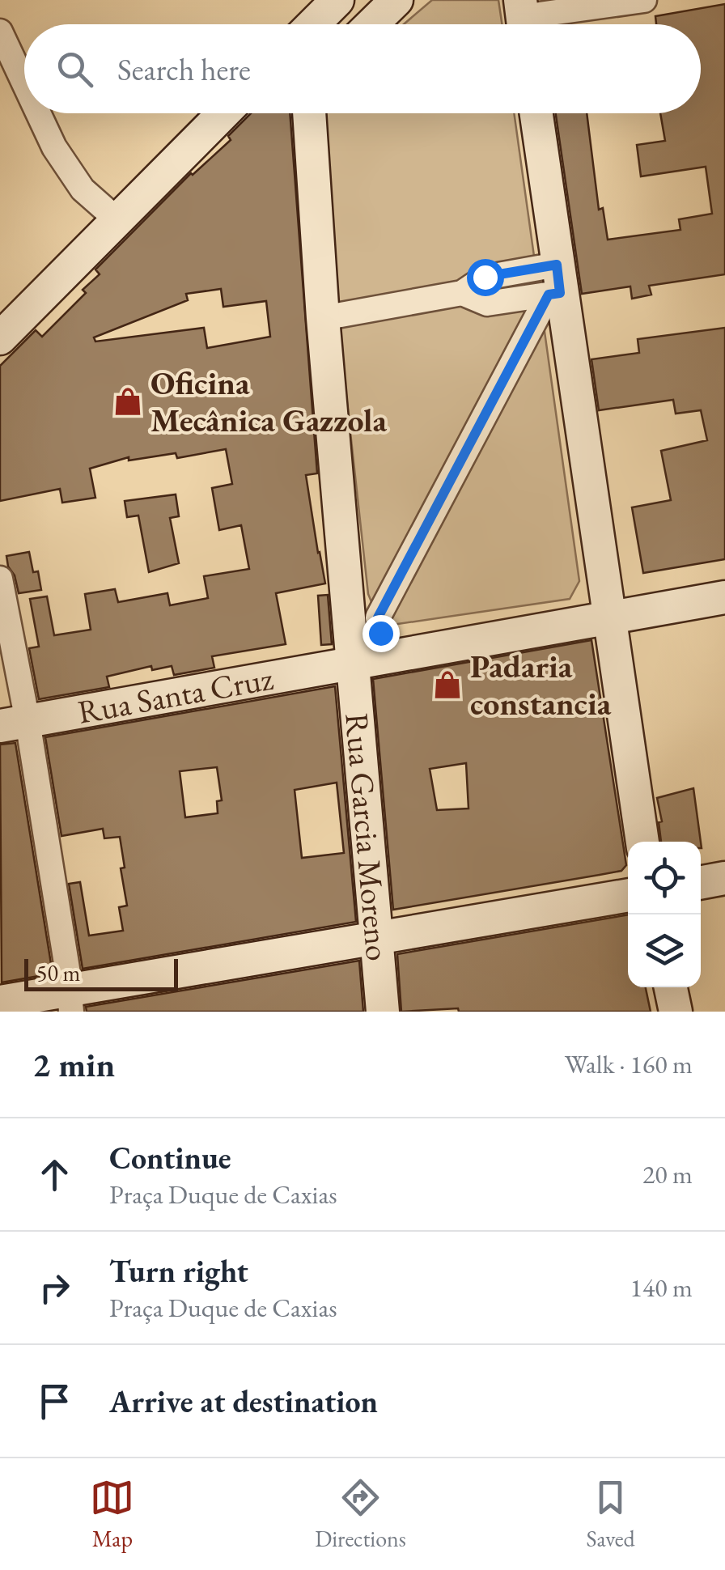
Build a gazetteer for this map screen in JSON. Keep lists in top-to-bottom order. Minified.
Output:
{"streets":{"street":["Rua Santa Cruz","Rua Garcia Moreno"]},"crossings":[["Rua Santa Cruz","Rua Garcia Moreno"]],"places":{"shop":["Oficina Mecânica Gazzola","Padaria constancia"]},"scale_bar":"50 m","page":{"search":"Search here","scale":"50 m","heading":["2 min","Walk · 160 m"],"list":[["Continue","Praça Duque de Caxias","20 m"],["Turn right","Praça Duque de Caxias","140 m"],"Arrive at destination"],"nav":["Map","Directions","Saved"]}}
